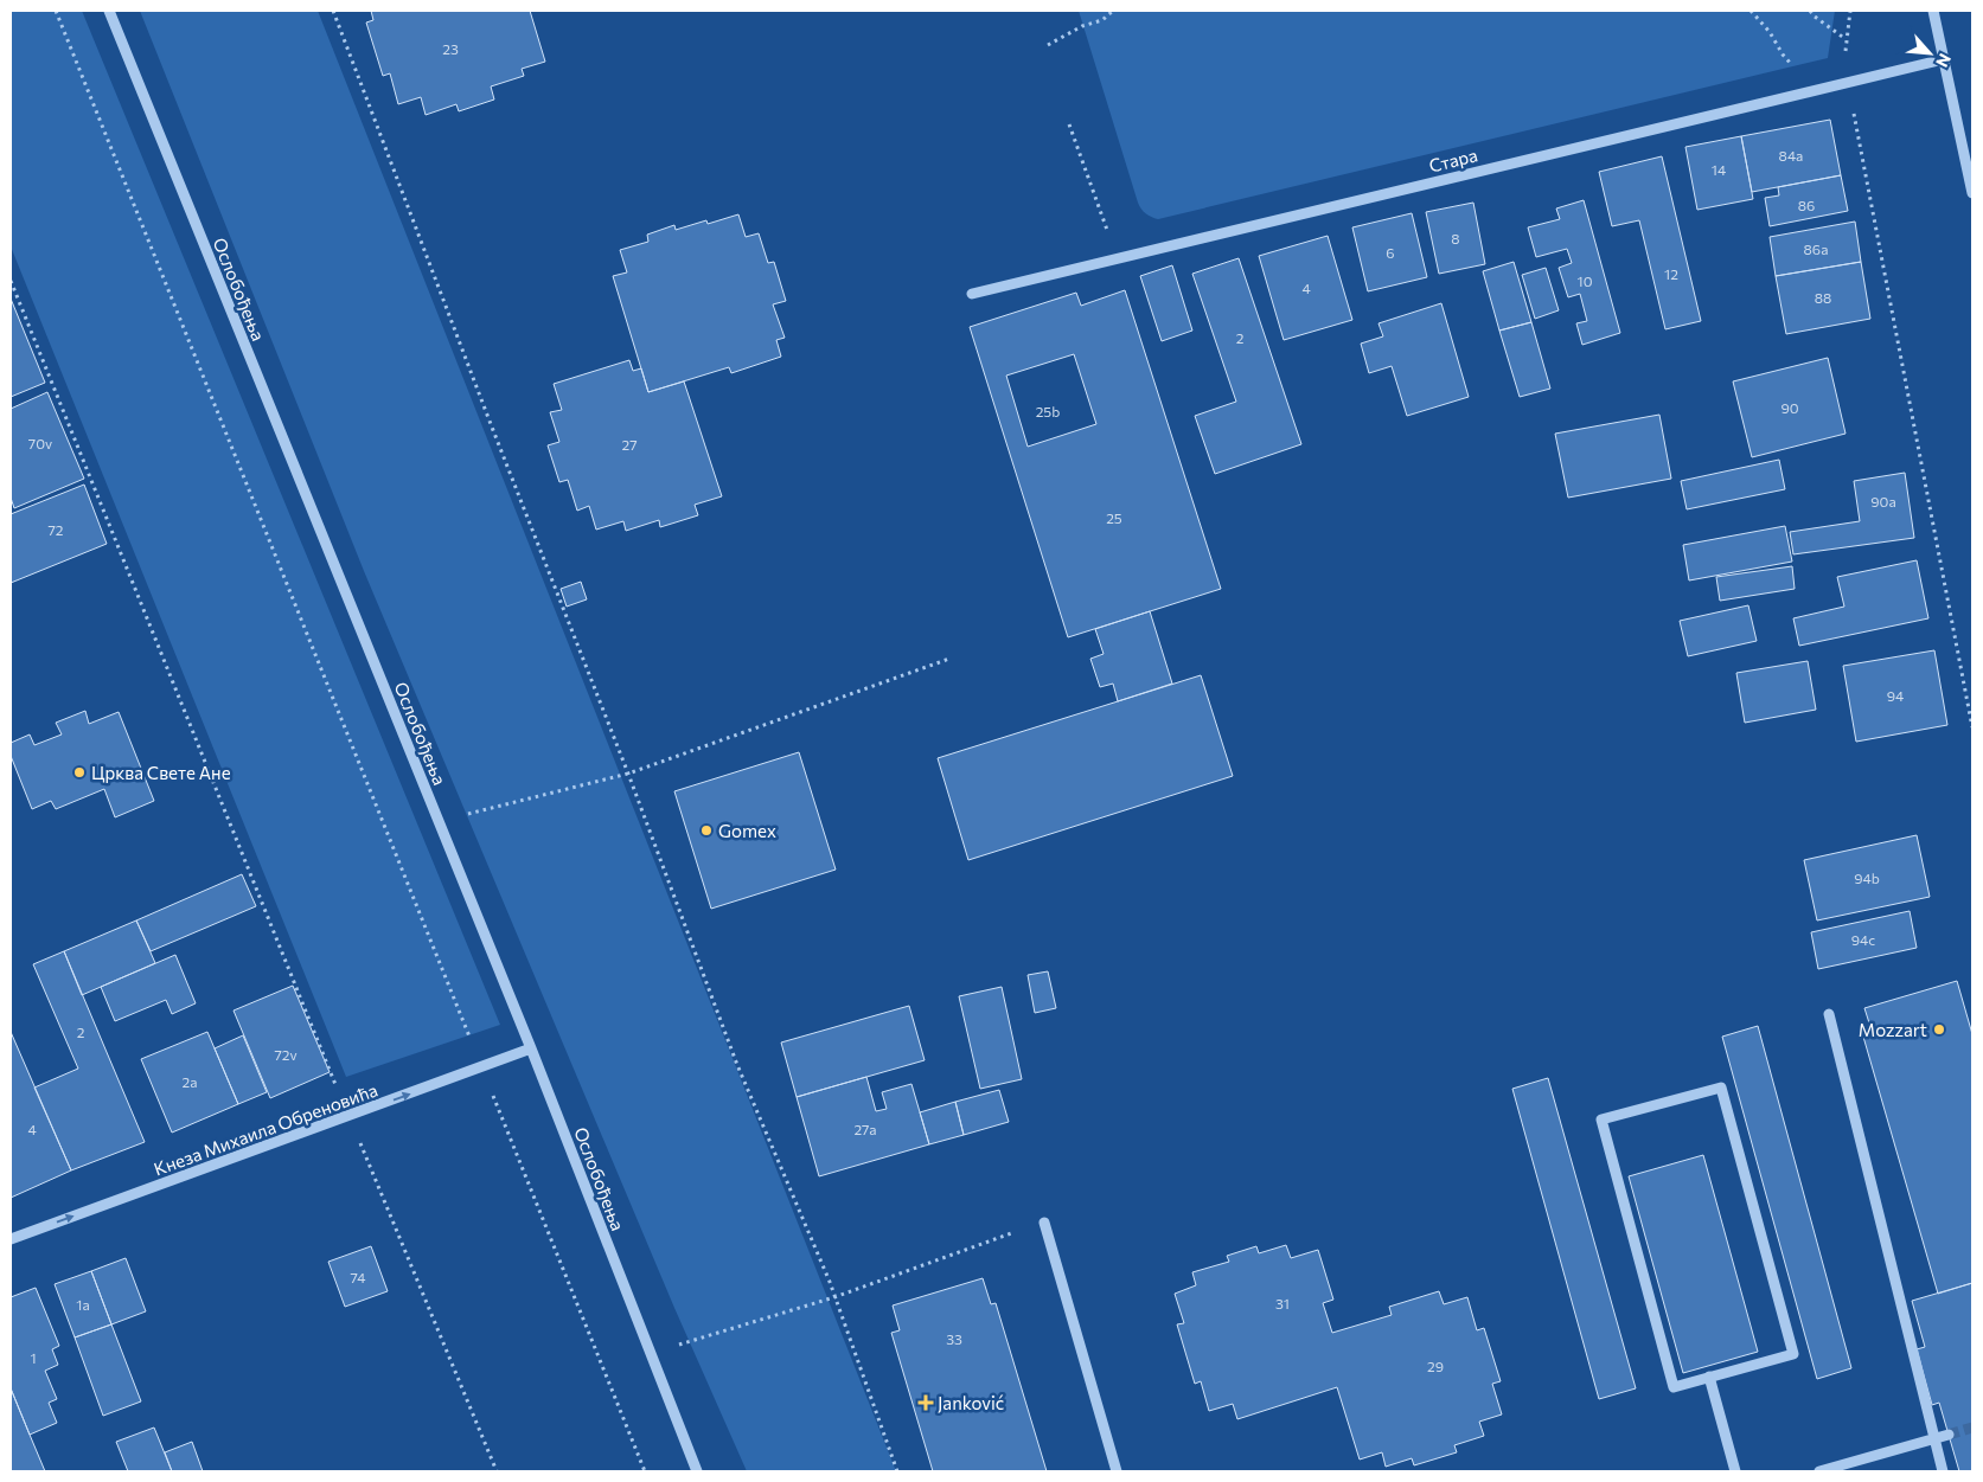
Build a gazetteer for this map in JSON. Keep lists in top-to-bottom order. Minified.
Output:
{"streets":{"street":["Стара","Ослобођења","Кнеза Михаила Обреновића"]},"crossings":[["Ослобођења","Кнеза Михаила Обреновића"]],"one_way":["Кнеза Михаила Обреновића"],"places":{"other":["Црква Свете Ане","Gomex","Mozzart"],"health":["Janković"]},"house_numbers":["23","84a","14","86","8","86a","6","12","10","4","88","2","90","25b","70v","27","90a","25","72","94","94b","94c","2","72v","2a","4","27a","74","31","1a","33","1","29"],"north":"bottom right"}
